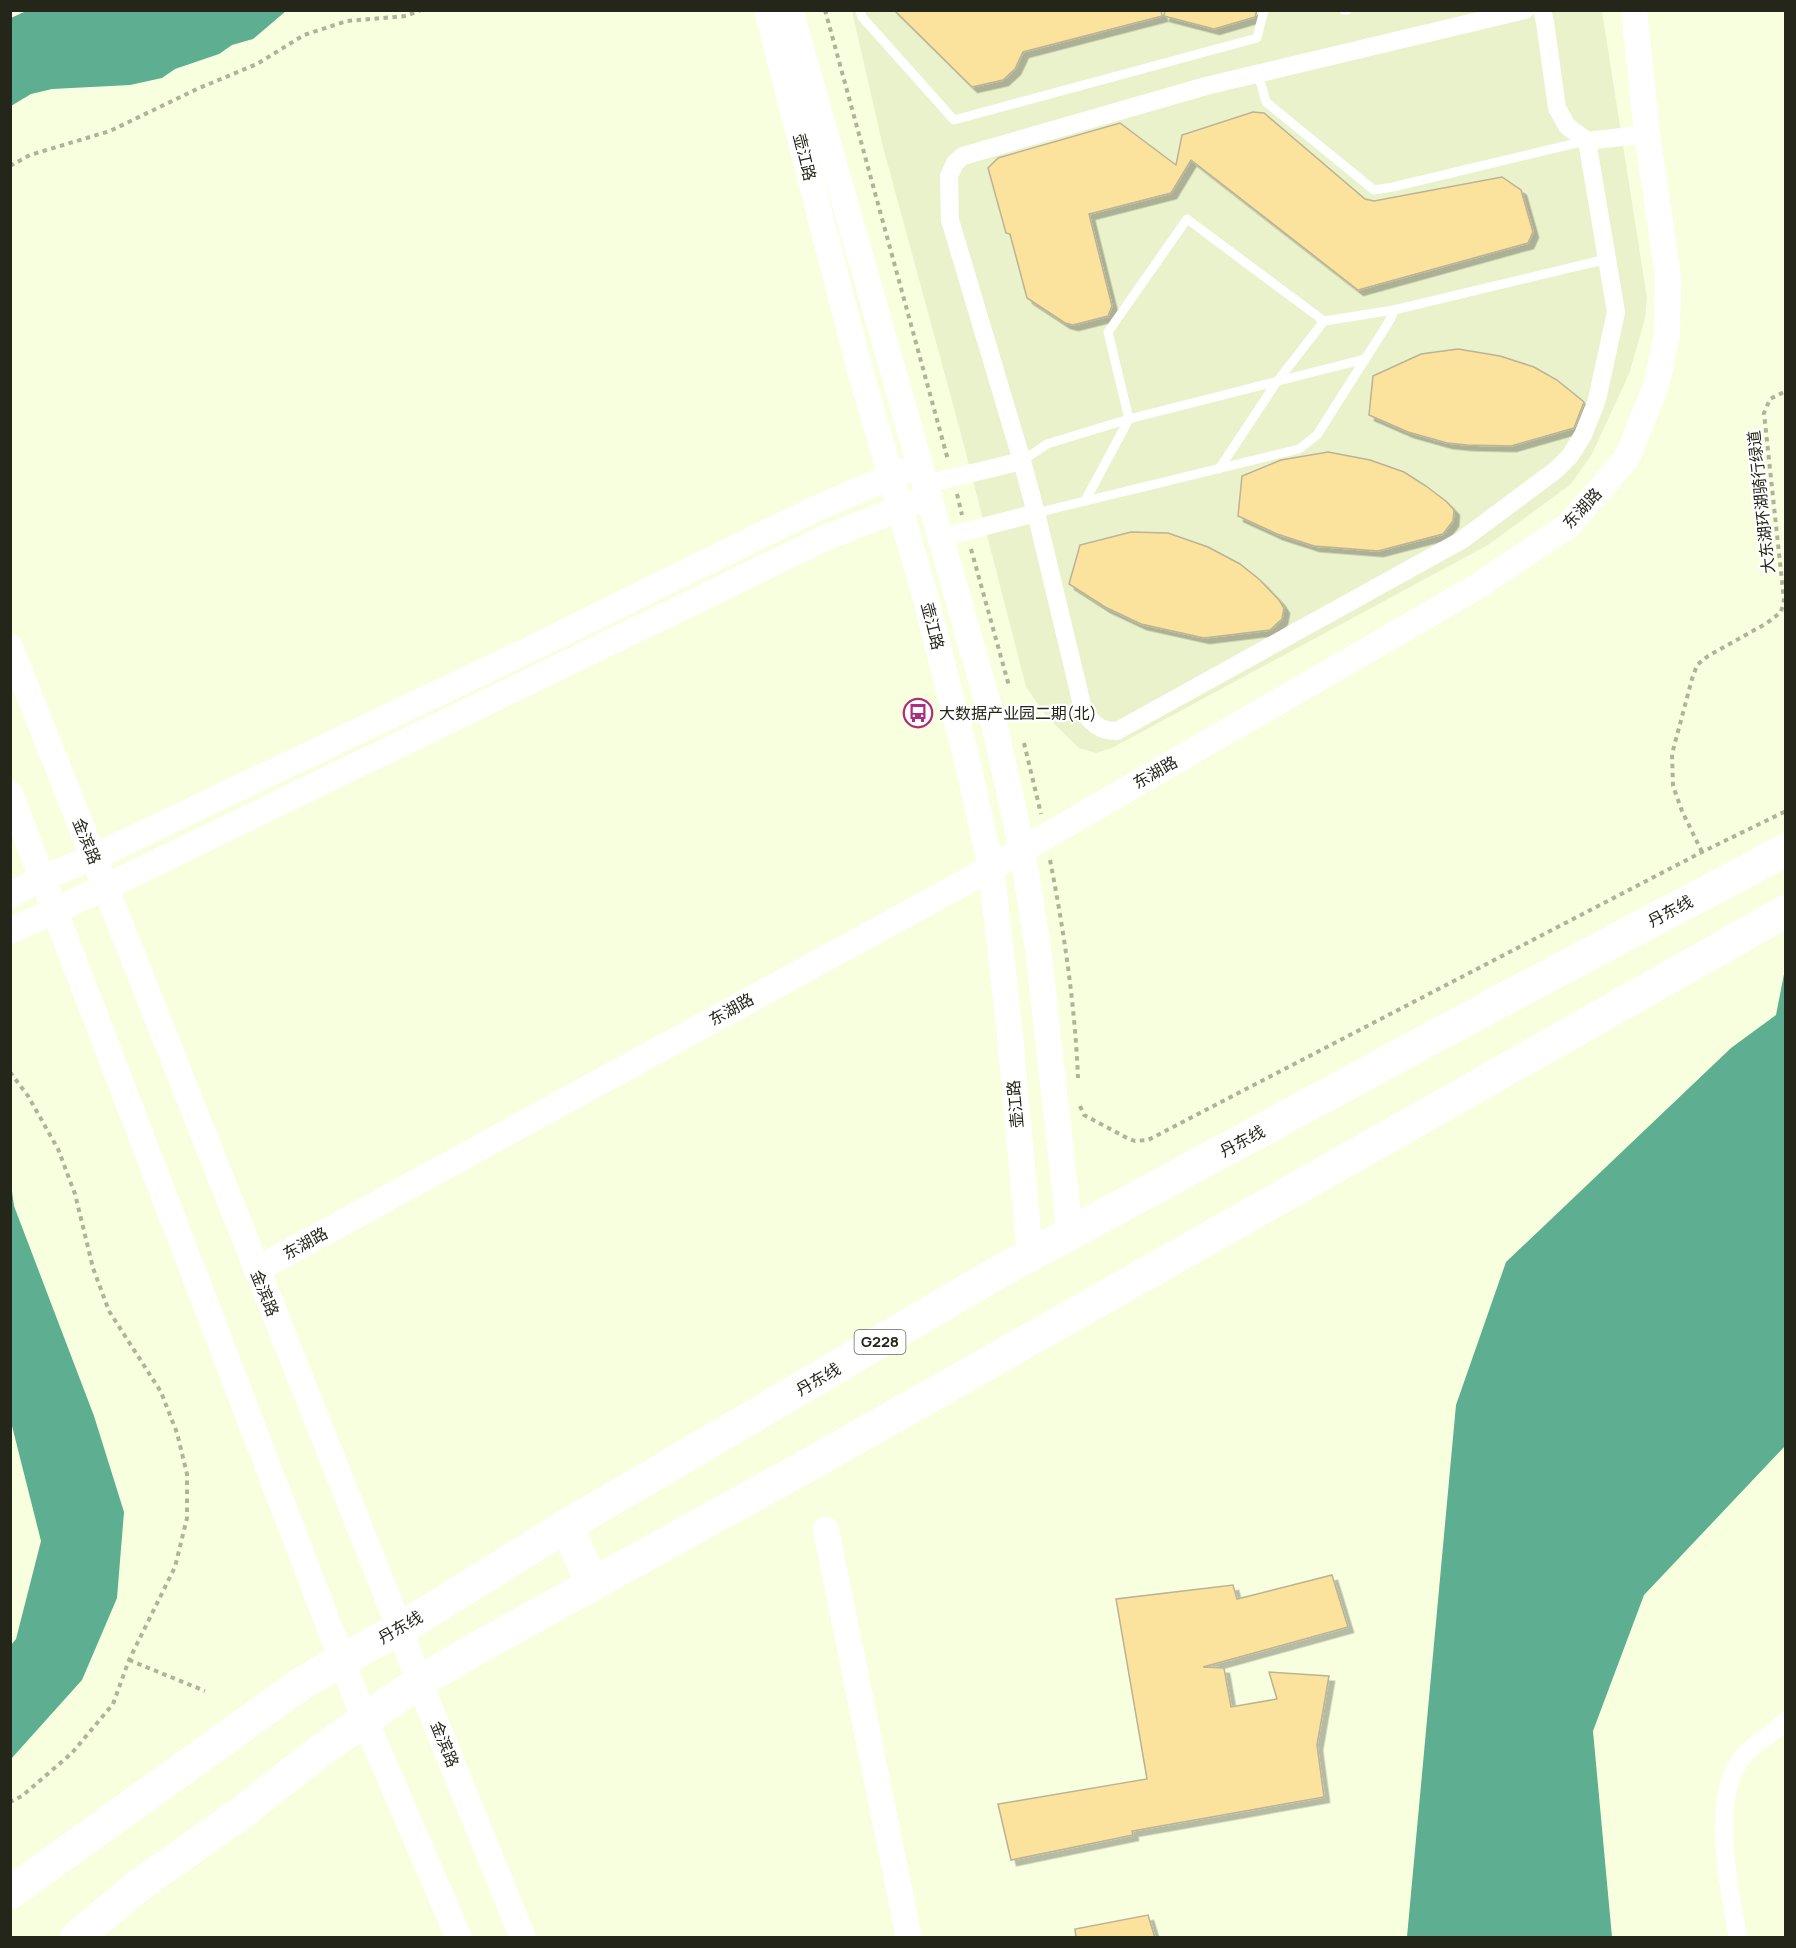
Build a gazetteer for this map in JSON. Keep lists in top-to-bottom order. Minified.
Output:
{"streets":{"highway":["丹东线","G228"],"main road":["壶江路","东湖路","金滨路"],"path":["大东湖环湖骑行绿道"]},"crossings":[["壶江路","东湖路"],["壶江路","丹东线"],["东湖路","金滨路"],["金滨路","丹东线"]],"places":{"bus stop":["大数据产业园二期(北)"]}}
